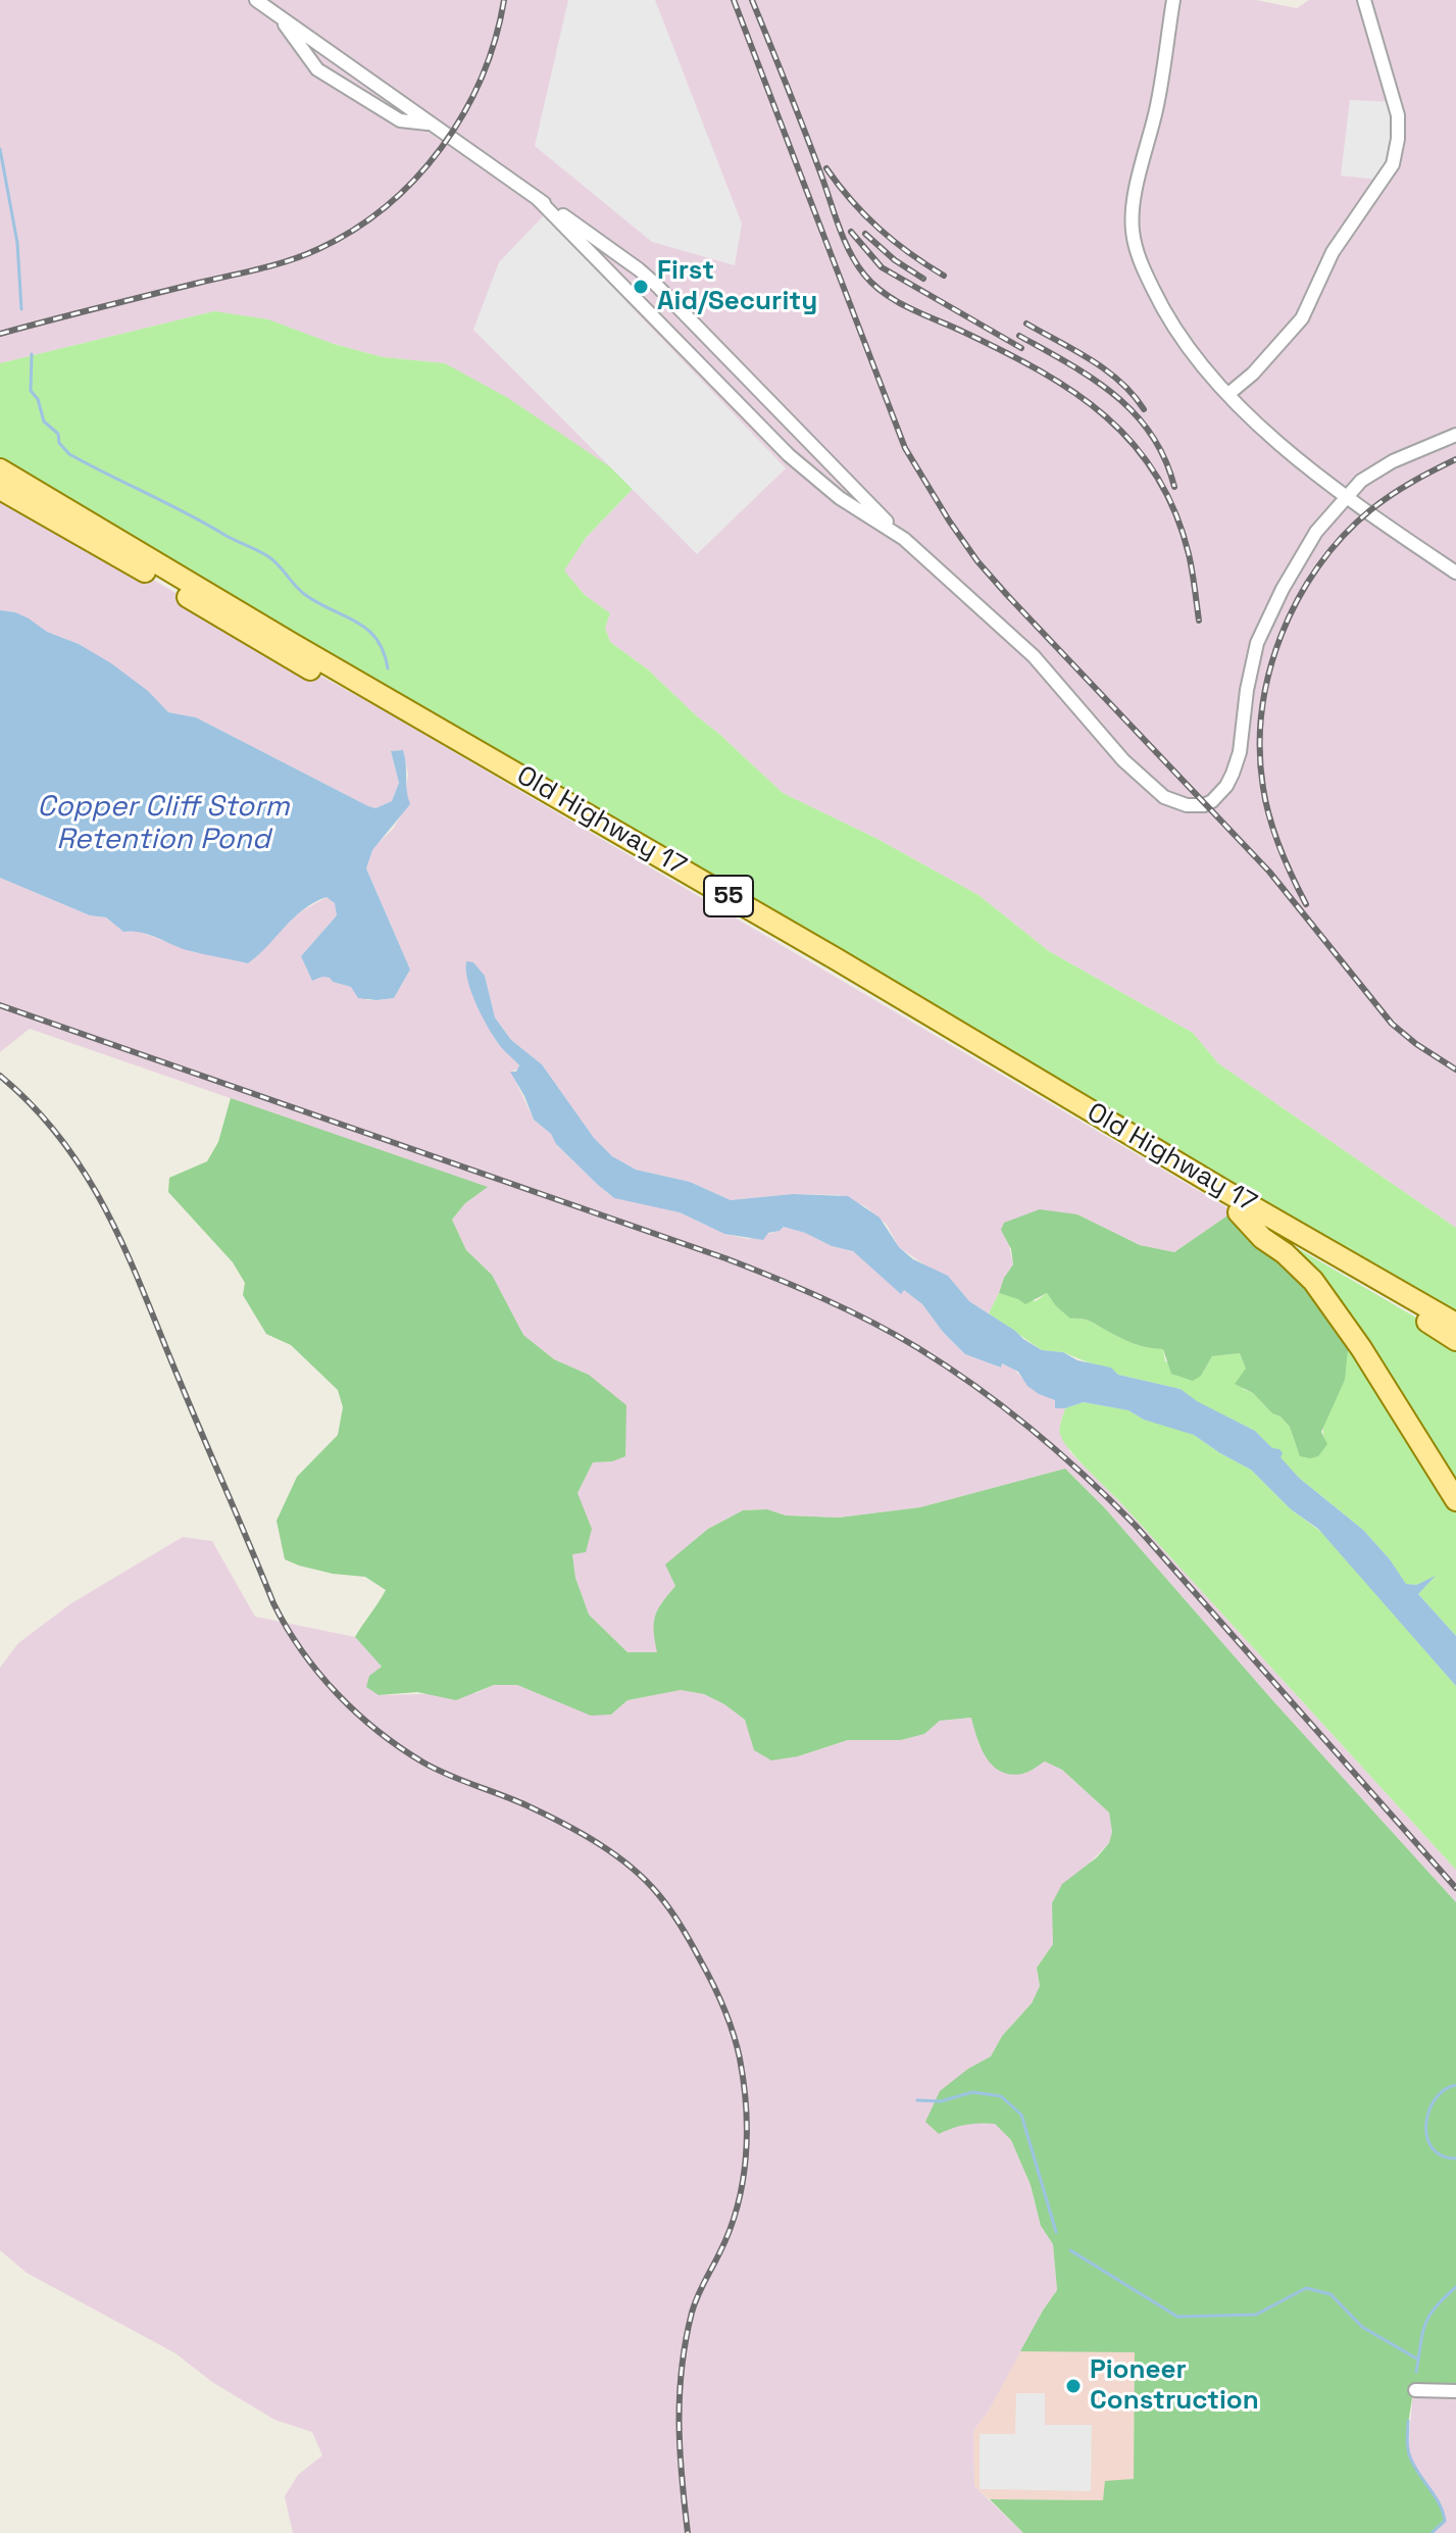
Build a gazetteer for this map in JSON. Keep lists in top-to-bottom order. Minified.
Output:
{"streets":{"main road":["Old Highway 17","55"]},"water":["Copper Cliff Storm Retention Pond"],"places":["First Aid/Security","Pioneer Construction"]}
